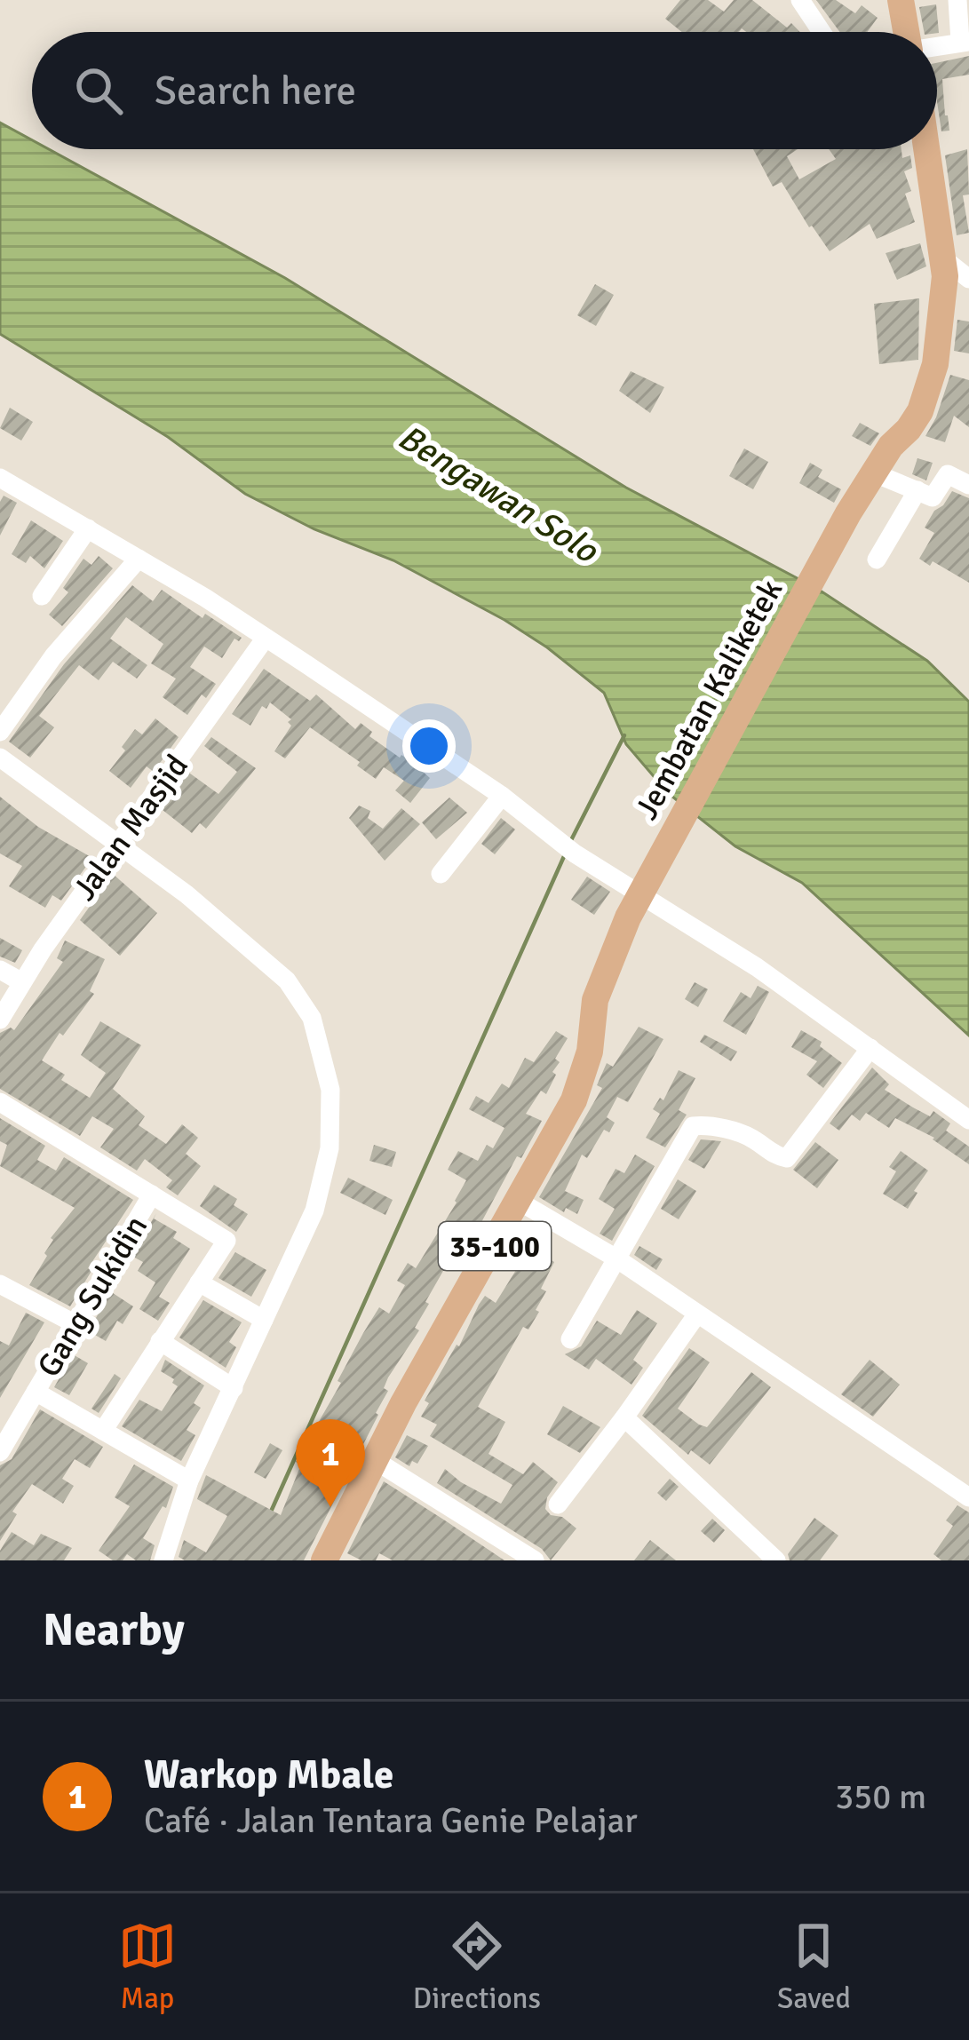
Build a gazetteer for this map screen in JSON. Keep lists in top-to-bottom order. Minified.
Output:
{"streets":{"main road":["Jembatan Kaliketek","35-100"],"street":["Jalan Masjid","Gang Sukidin"]},"crossings":[["Jembatan Kaliketek","35-100"]],"water":["Bengawan Solo"],"page":{"search":"Search here","pins":"1","heading":"Nearby","list":[{"mark":"1","name":"Warkop Mbale","note":"Café · Jalan Tentara Genie Pelajar","value":"350 m"}],"nav":["Map","Directions","Saved"]}}
